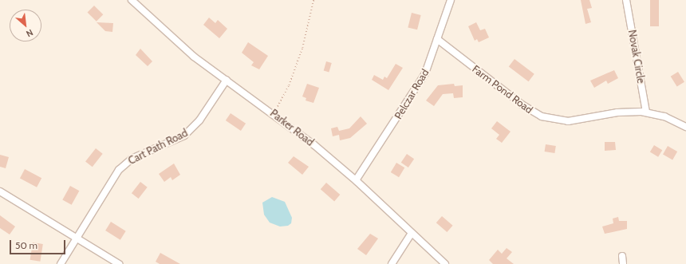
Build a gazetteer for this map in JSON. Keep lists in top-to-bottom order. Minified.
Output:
{"streets":{"street":["Novak Circle","Farm Pond Road","Pelczar Road","Parker Road","Cart Path Road"]},"crossings":[["Novak Circle","Farm Pond Road"],["Farm Pond Road","Pelczar Road"],["Pelczar Road","Parker Road"],["Parker Road","Cart Path Road"]],"scale_bar":"50 m","north":"bottom right"}
